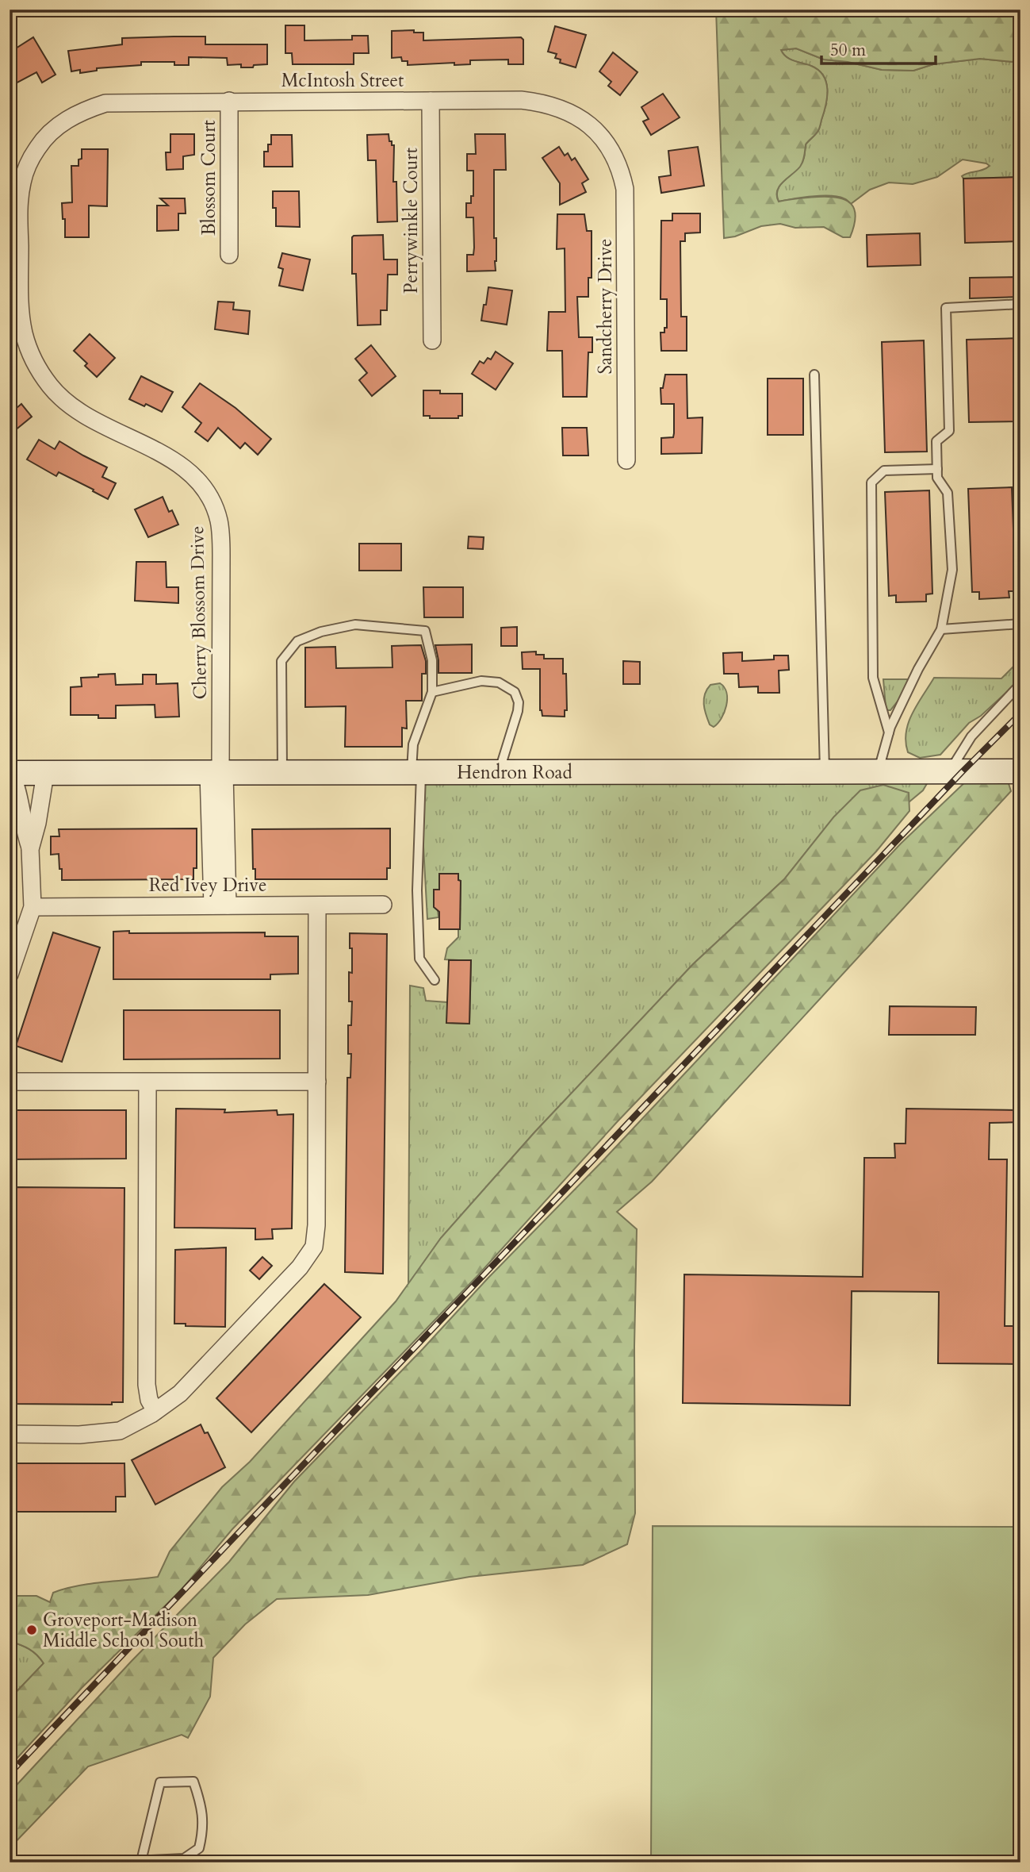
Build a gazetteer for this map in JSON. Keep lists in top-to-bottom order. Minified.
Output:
{"streets":{"street":["McIntosh Street","Blossom Court","Perrywinkle Court","Sandcherry Drive","Cherry Blossom Drive","Hendron Road","Red Ivey Drive"]},"crossings":[["McIntosh Street","Blossom Court"],["McIntosh Street","Perrywinkle Court"],["McIntosh Street","Sandcherry Drive"],["McIntosh Street","Cherry Blossom Drive"],["Cherry Blossom Drive","Hendron Road"],["Cherry Blossom Drive","Red Ivey Drive"]],"places":["Groveport-Madison Middle School South"],"scale_bar":"50 m"}
